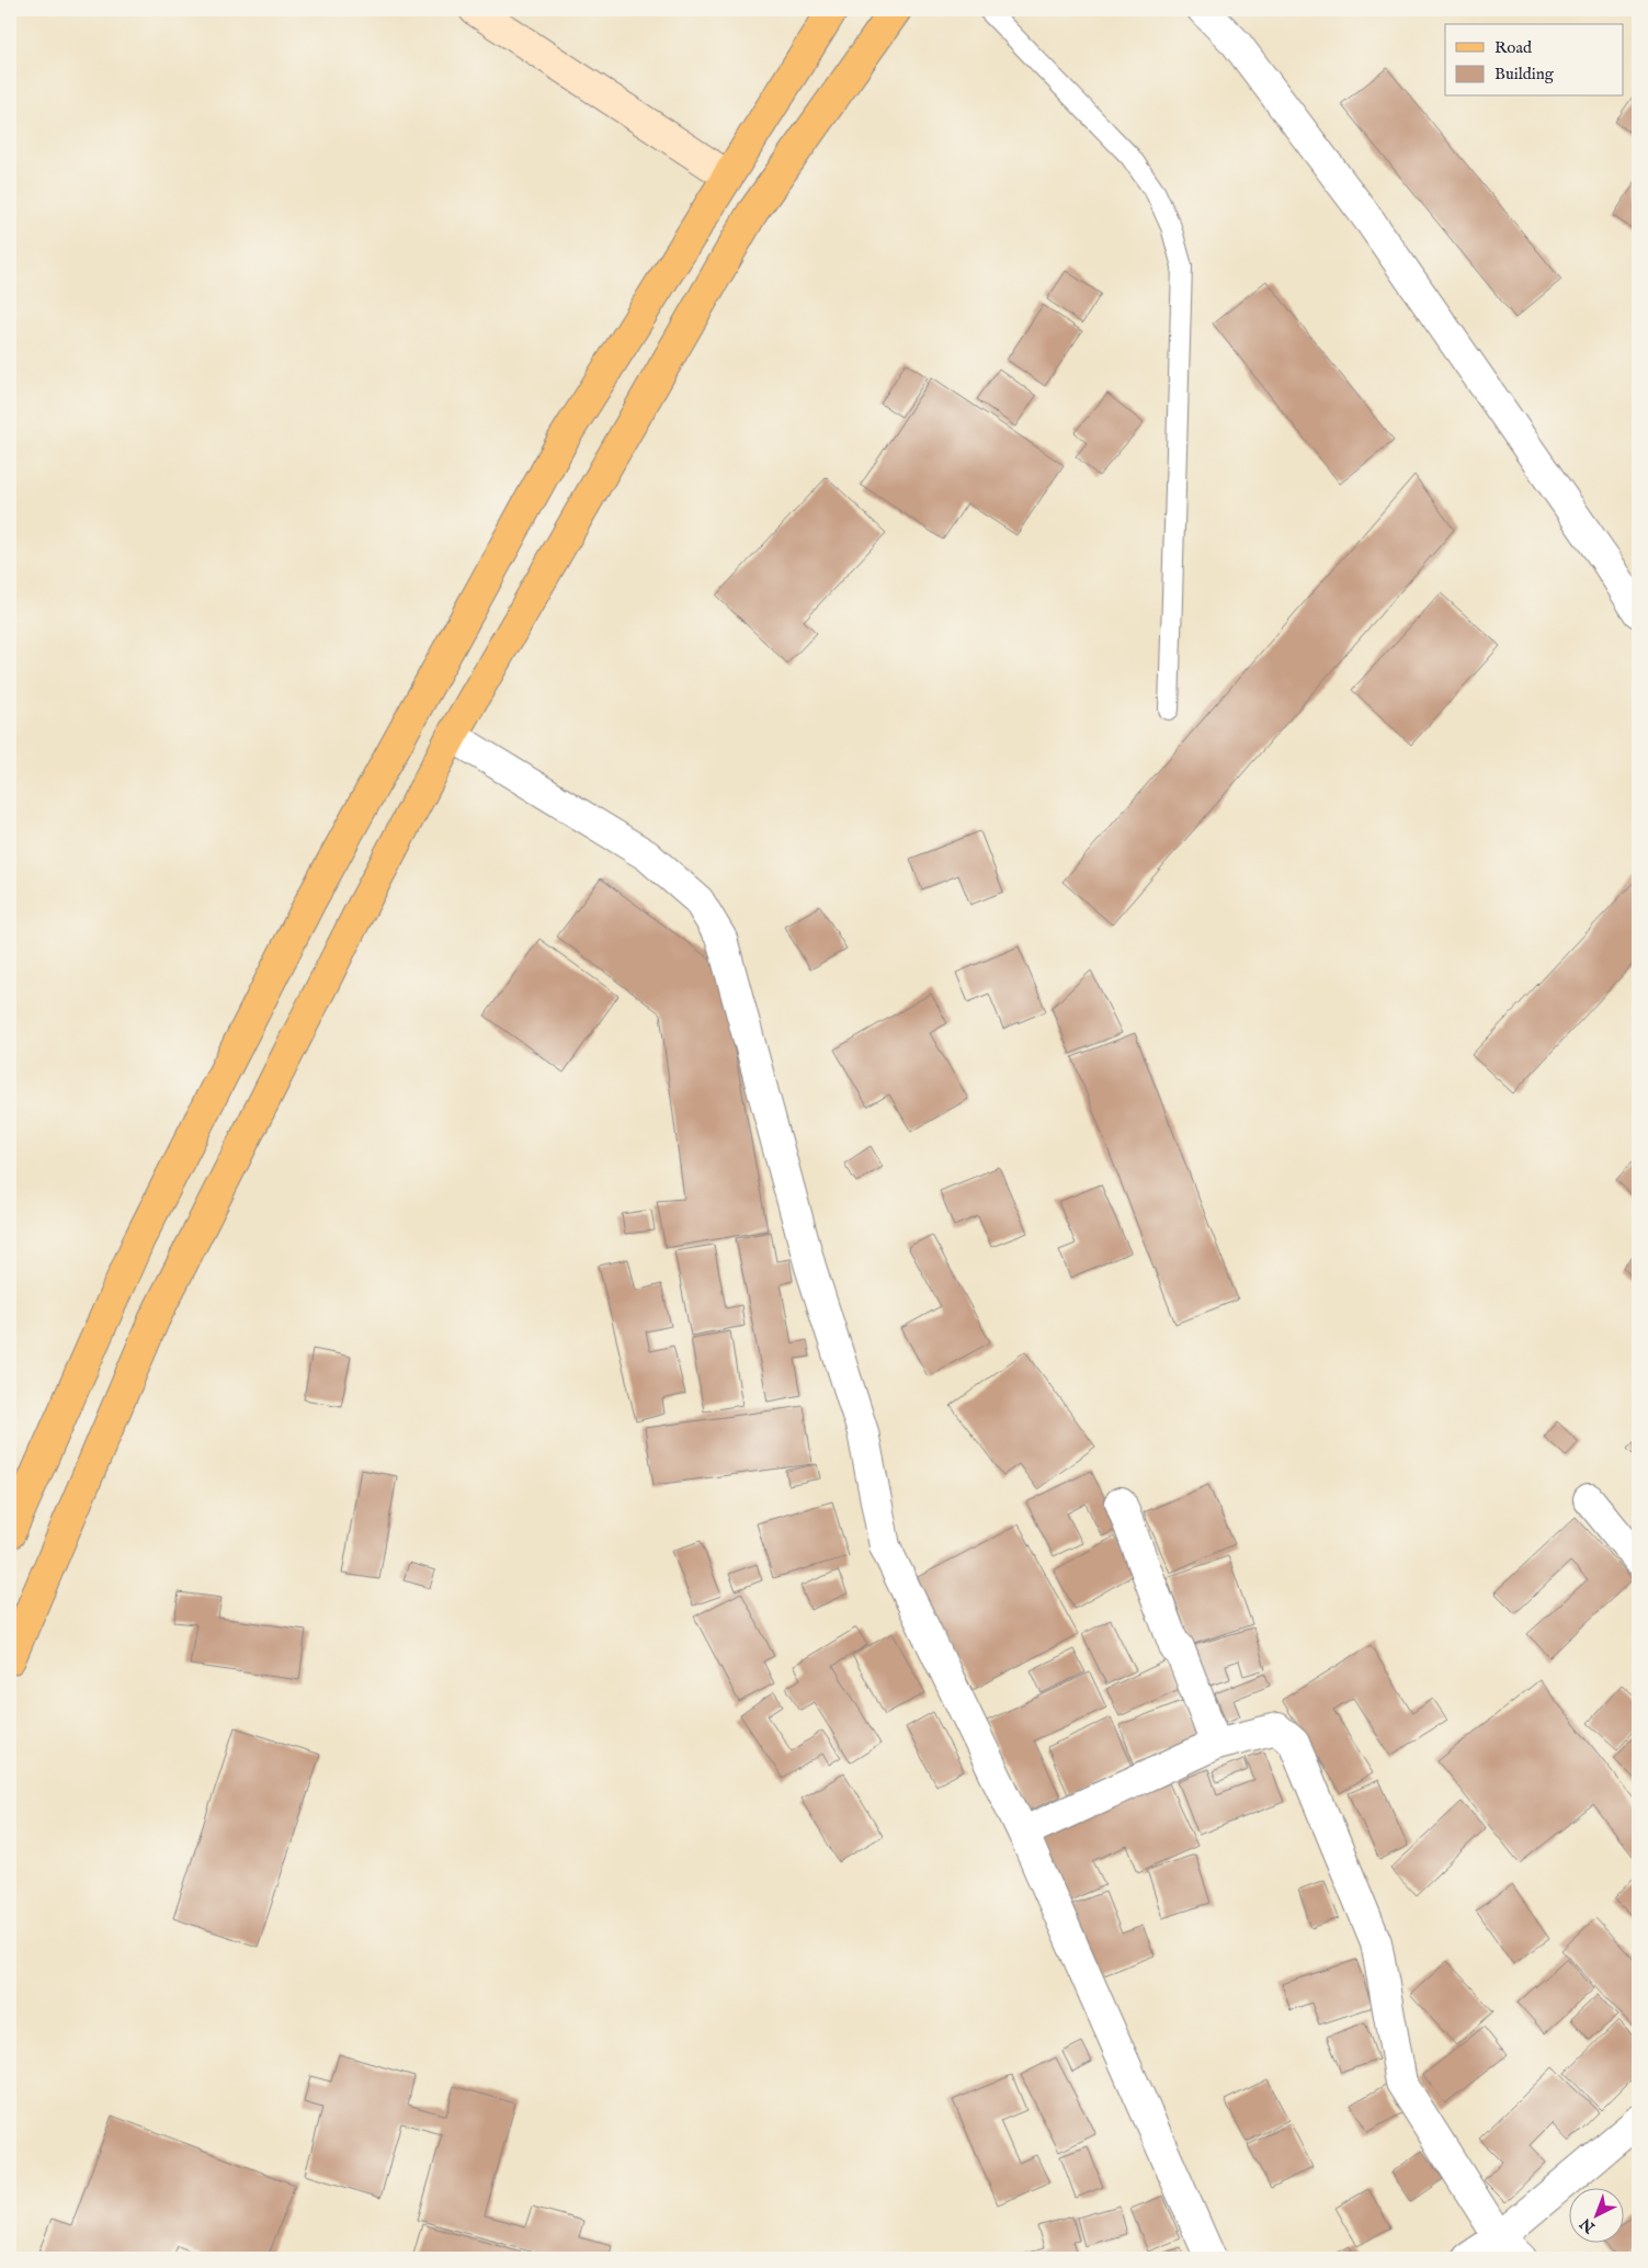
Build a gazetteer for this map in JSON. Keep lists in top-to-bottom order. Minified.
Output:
{"legend":["Road","Building"],"north":"bottom left"}
